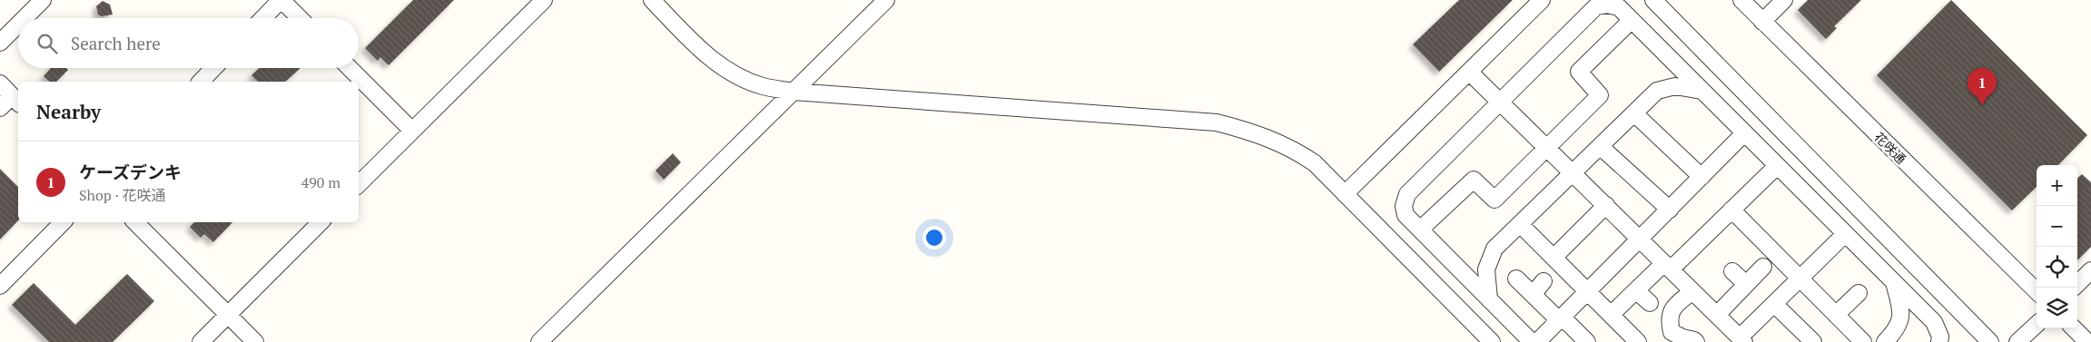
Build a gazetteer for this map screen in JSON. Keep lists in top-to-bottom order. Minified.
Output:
{"streets":{"street":["花咲通"]},"page":{"search":"Search here","pins":"1","heading":"Nearby","list":[{"mark":"1","name":"ケーズデンキ","note":"Shop · 花咲通","value":"490 m"}],"map_buttons":["+","−"]}}
